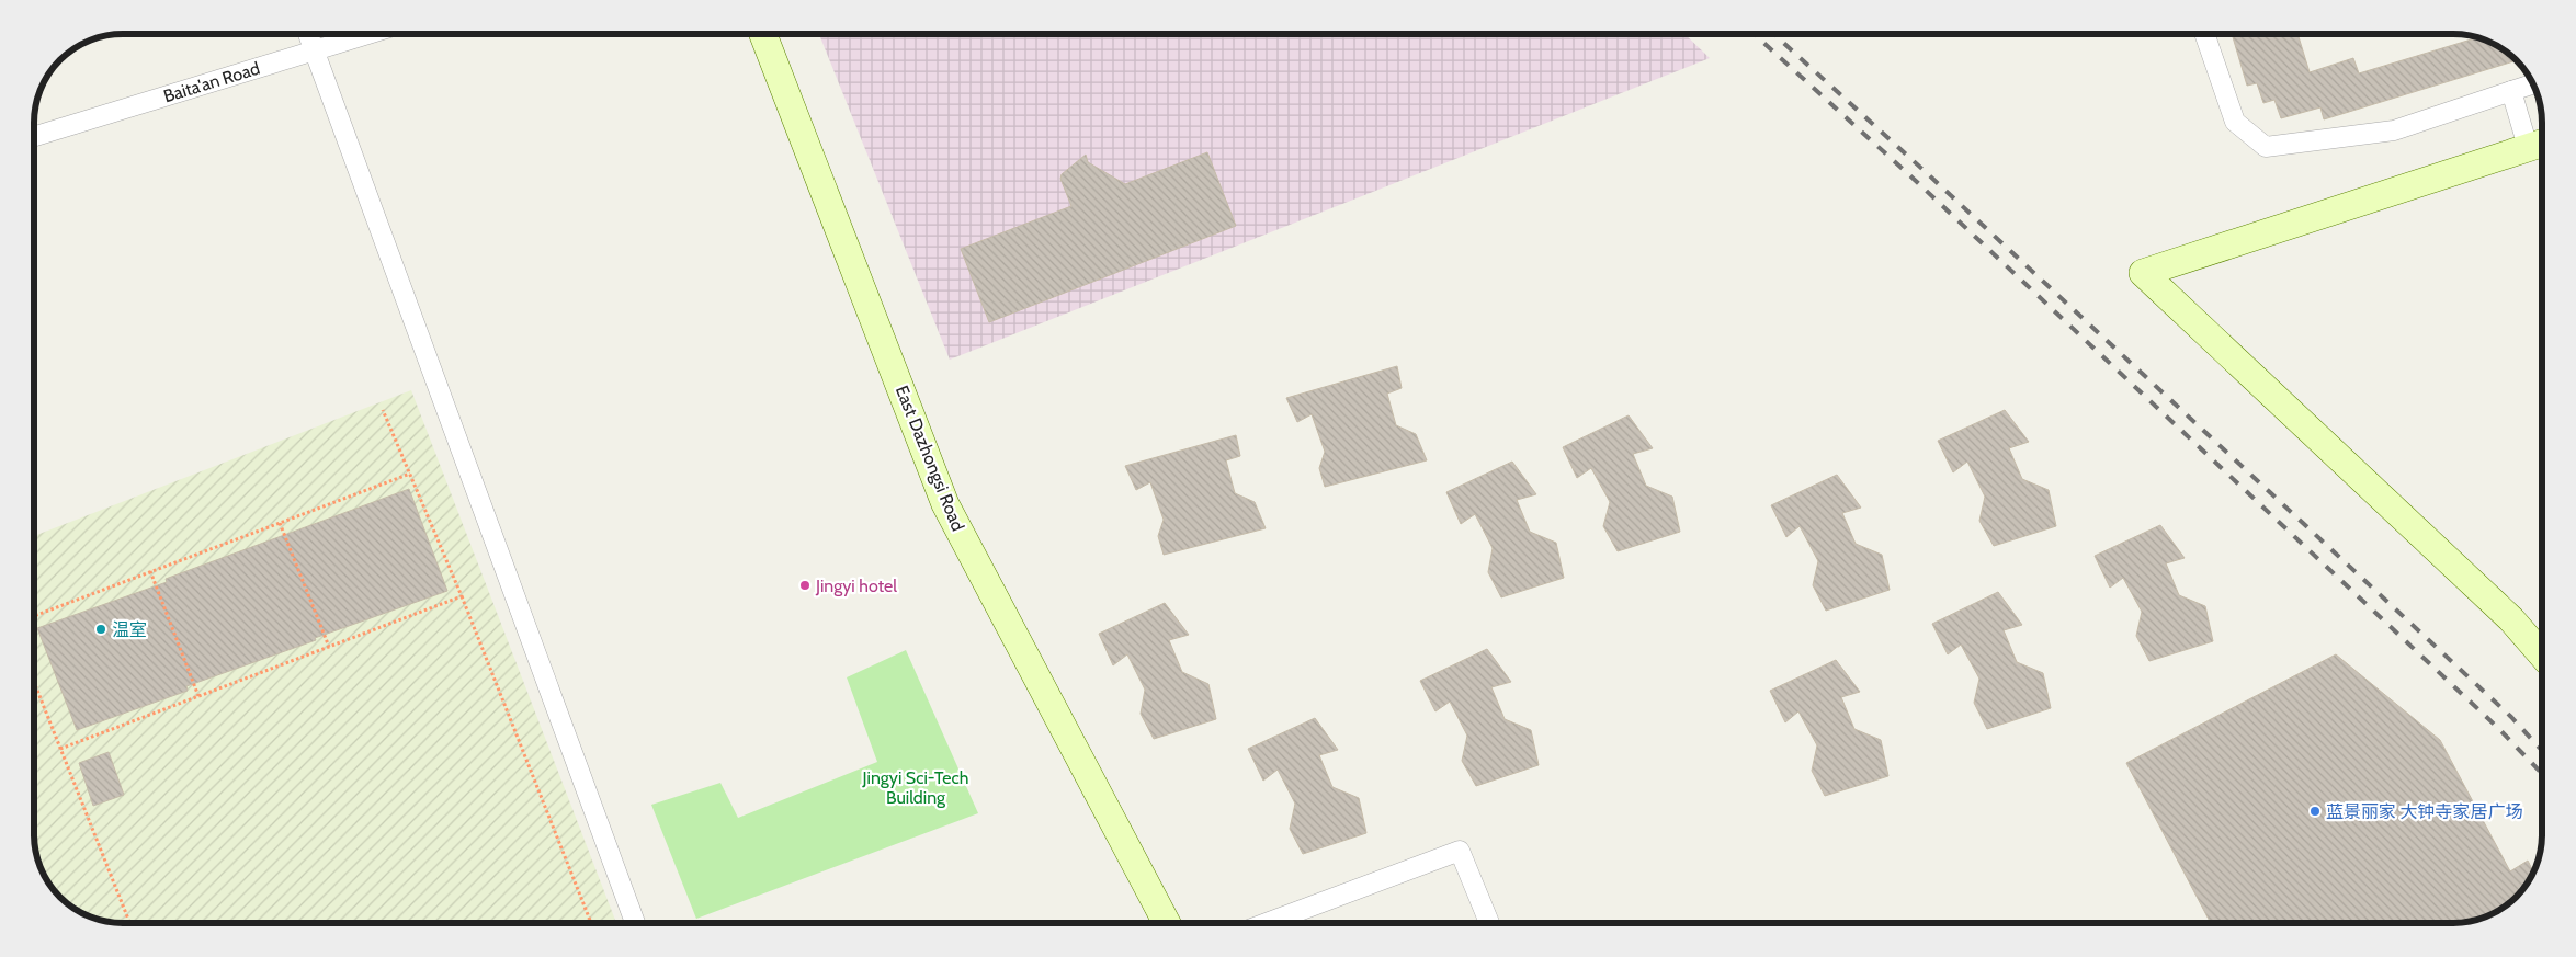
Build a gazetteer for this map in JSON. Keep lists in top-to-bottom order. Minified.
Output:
{"streets":{"street":["Baita'an Road","East Dazhongsi Road"]},"parks":["Jingyi Sci-Tech Building"],"places":["Jingyi hotel","温室","蓝景丽家 大钟寺家居广场"]}
